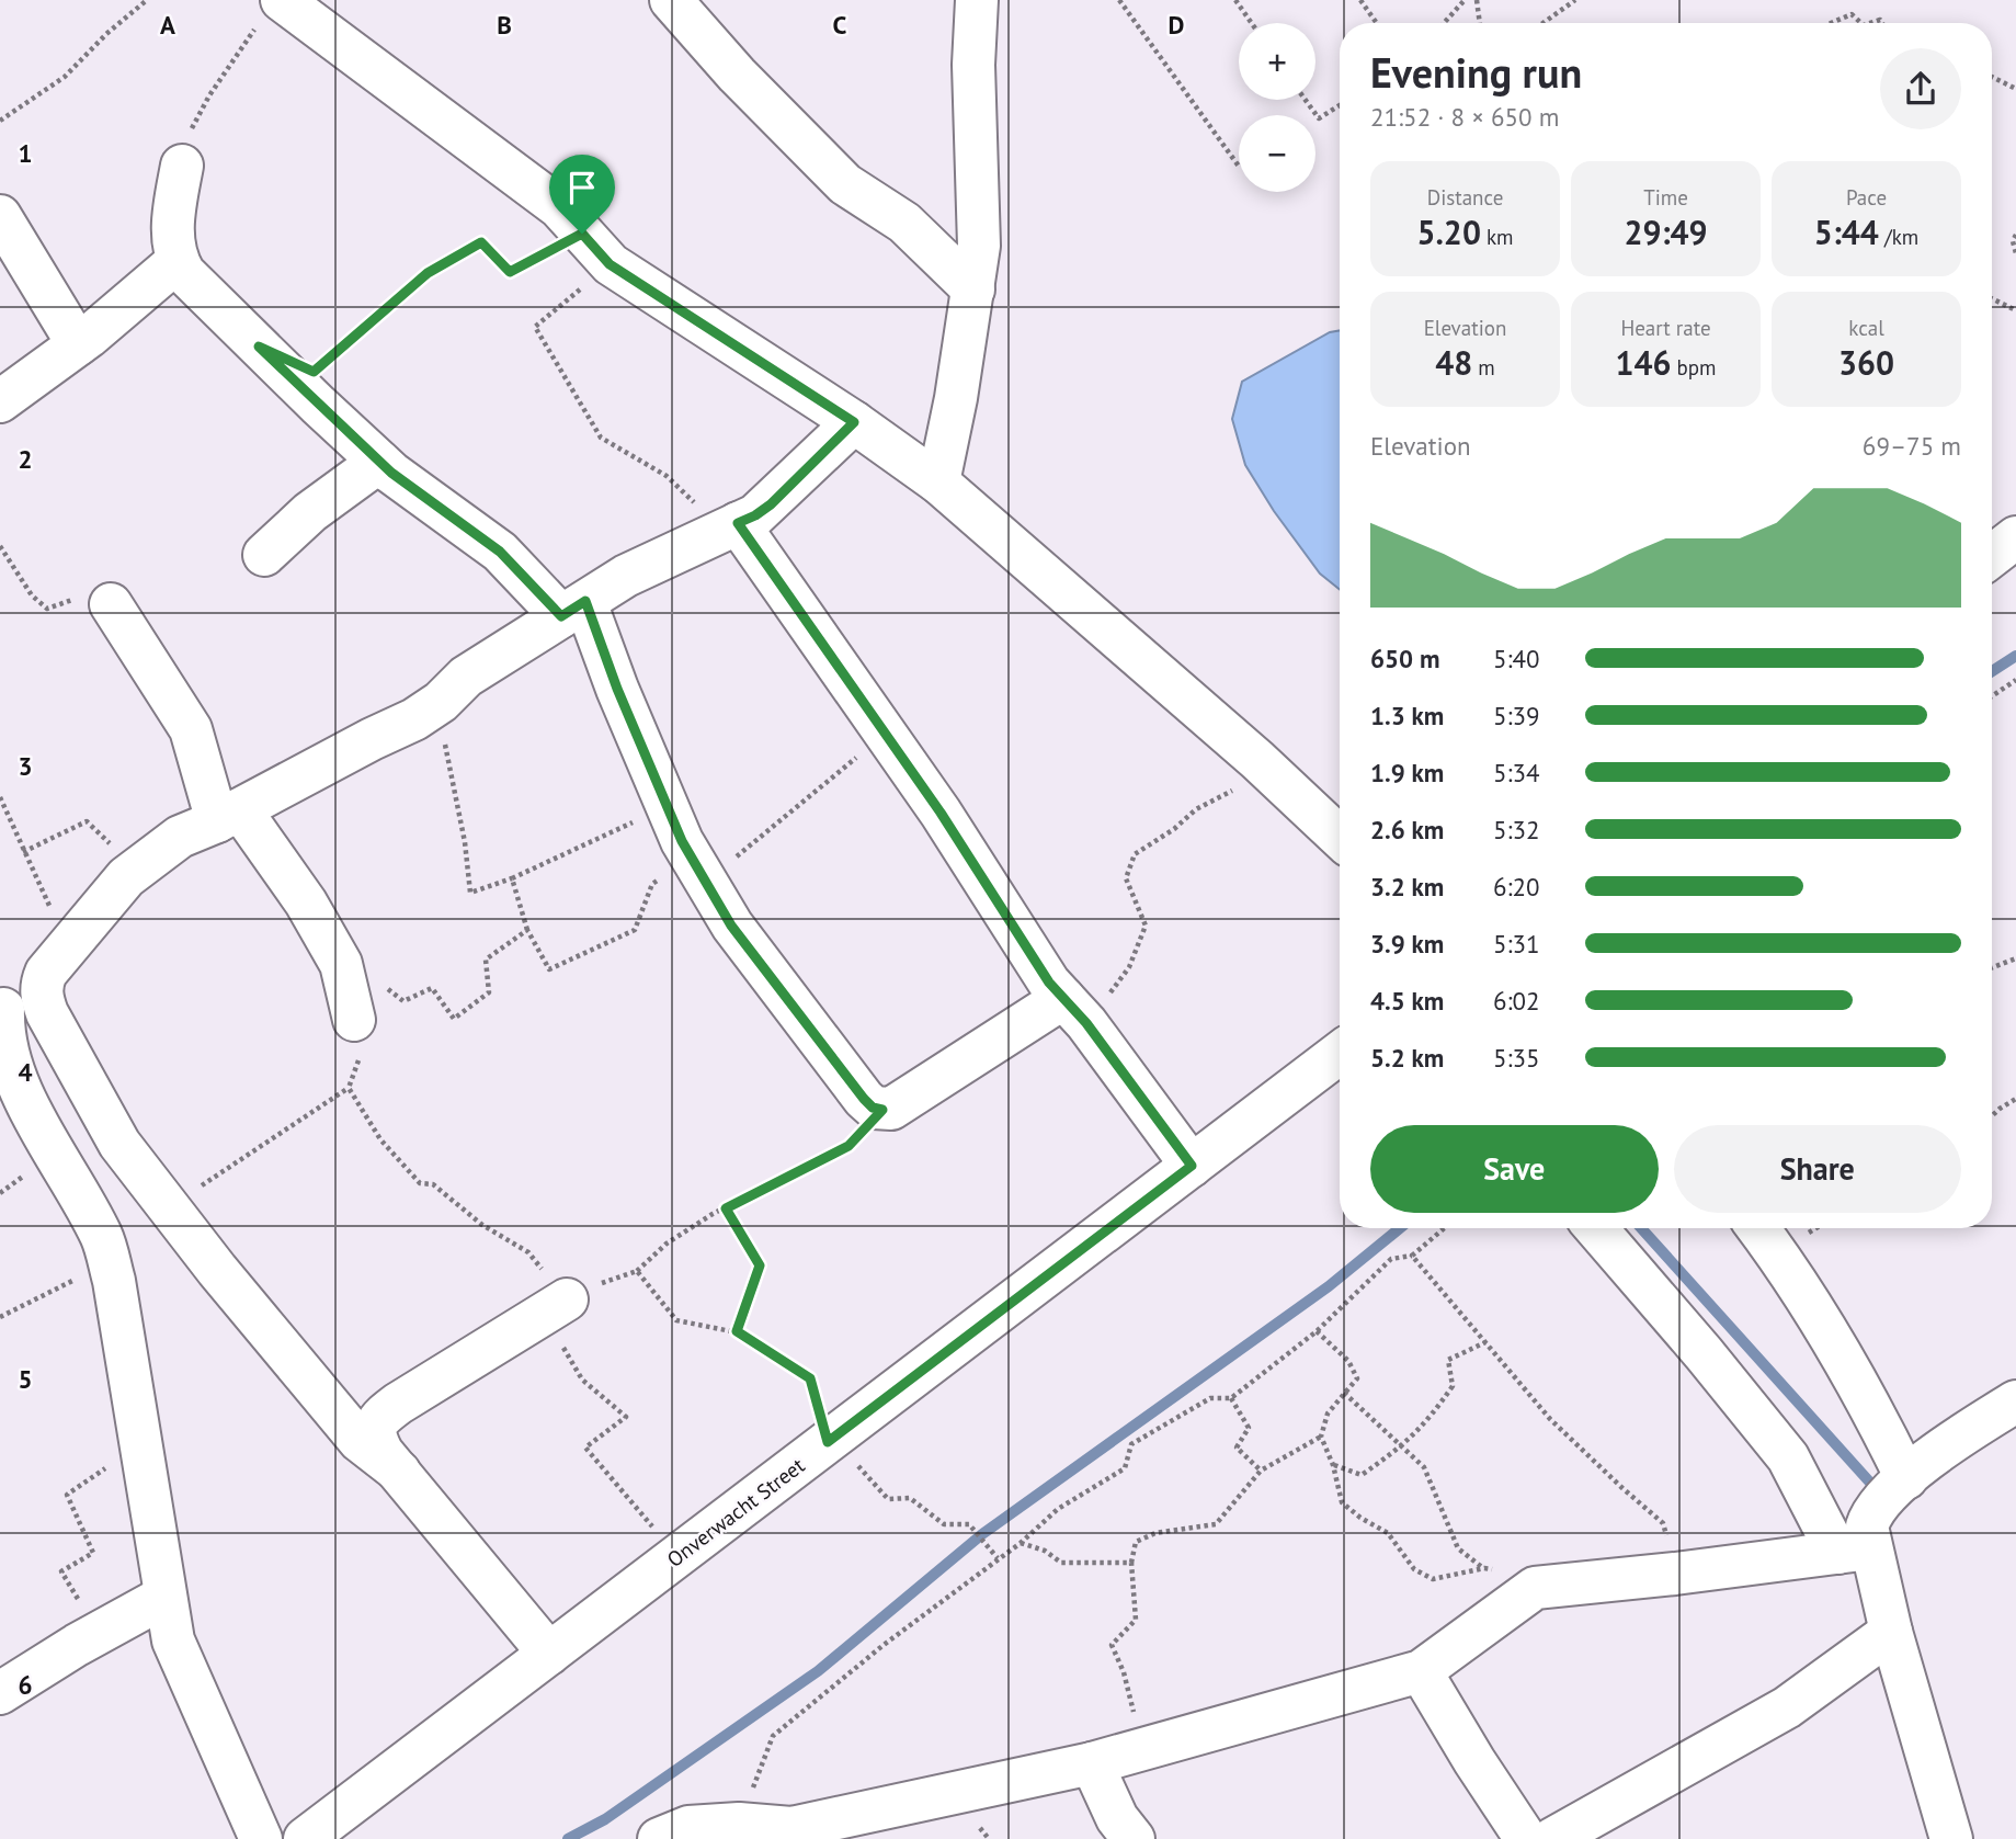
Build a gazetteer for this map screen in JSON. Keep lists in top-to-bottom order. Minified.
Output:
{"streets":{"street":["Onverwacht Street"]},"page":{"map_buttons":["+","−"],"heading":["Evening run","21:52 · 8 × 650 m"],"stats":[["Distance","5.20 km"],["Time","29:49"],["Pace","5:44 /km"],["Elevation","48 m"],["Heart rate","146 bpm"],["kcal","360"]],"chart":["Elevation","69–75 m"],"list":[{"name":"650 m","note":"5:40"},{"name":"1.3 km","note":"5:39"},{"name":"1.9 km","note":"5:34"},{"name":"2.6 km","note":"5:32"},{"name":"3.2 km","note":"6:20"},{"name":"3.9 km","note":"5:31"},{"name":"4.5 km","note":"6:02"},{"name":"5.2 km","note":"5:35"}],"buttons":["Save","Share"]},"grid":{"columns":["A","B","C","D"],"rows":["1","2","3","4","5","6"]}}
